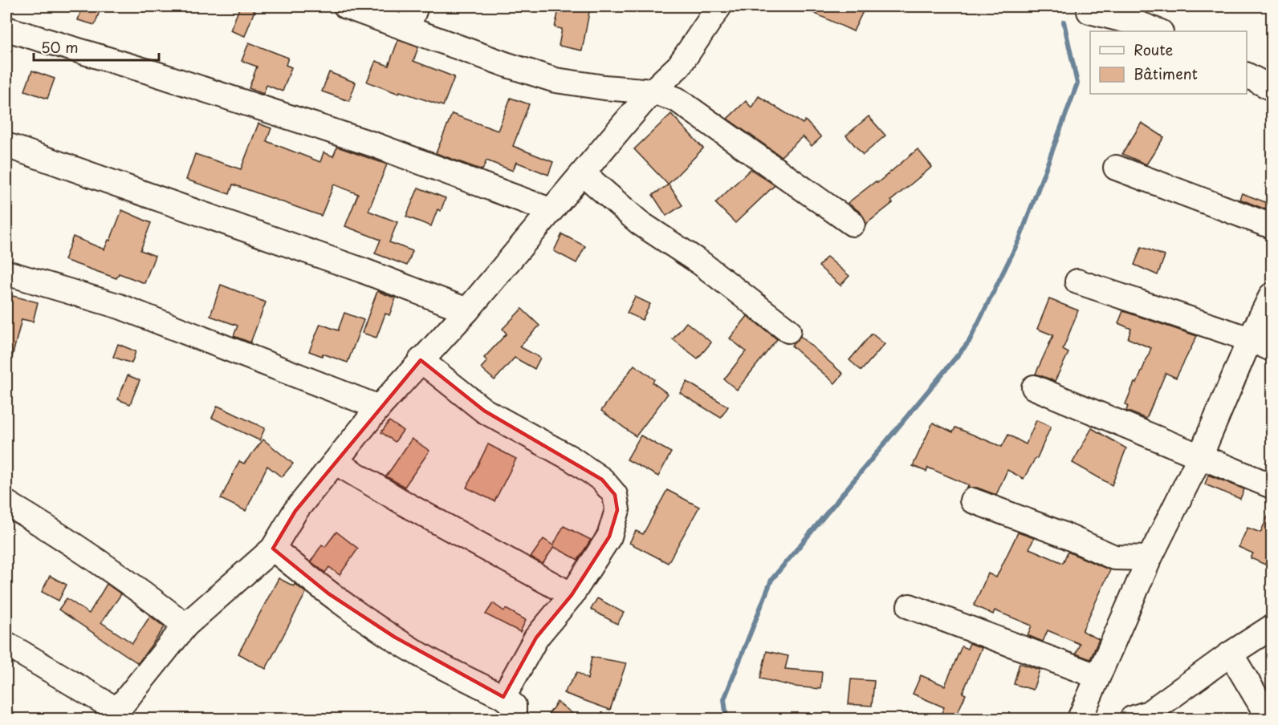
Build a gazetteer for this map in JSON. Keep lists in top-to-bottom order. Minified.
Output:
{"legend":["Route","Bâtiment"],"scale_bar":"50 m"}
